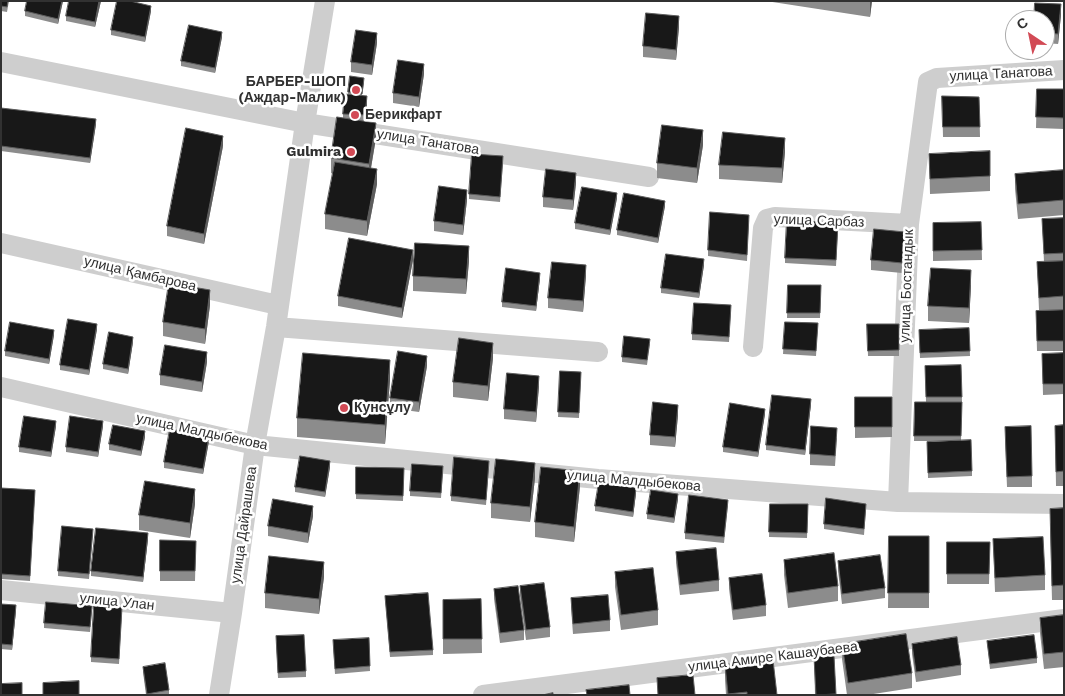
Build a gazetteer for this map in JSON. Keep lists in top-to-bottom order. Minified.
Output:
{"streets":{"street":["улица Танатова","улица Сарбаз","улица Қамбарова","улица Бостандык","улица Малдыбекова","улица Дайрашева","улица Улан","улица Амире Кашаубаева"]},"crossings":[["улица Танатова","улица Бостандык"],["улица Танатова","улица Дайрашева"],["улица Сарбаз","улица Бостандык"],["улица Қамбарова","улица Дайрашева"],["улица Бостандык","улица Малдыбекова"],["улица Малдыбекова","улица Дайрашева"],["улица Дайрашева","улица Улан"]],"places":["БАРБЕР-ШОП (Аждар-Малик)","Берикфарт","Gulmira","Кунсұлу"],"north":"top left"}
